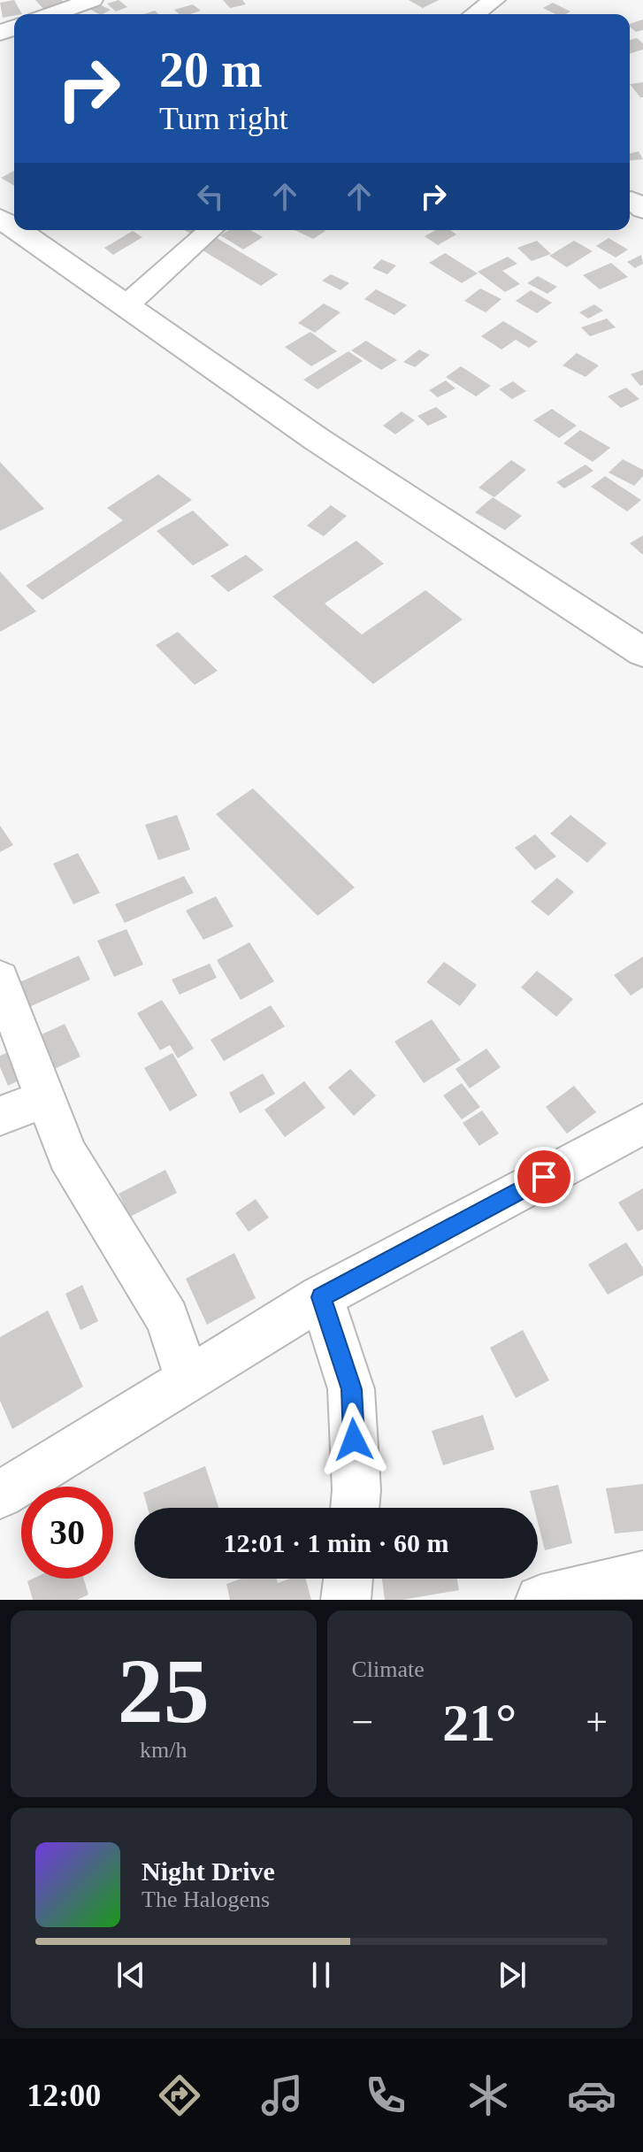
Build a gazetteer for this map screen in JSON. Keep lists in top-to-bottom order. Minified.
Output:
{"page":{"turn":["20 m","Turn right"],"limit":"30","trip":"12:01 · 1 min · 60 m","tile":[["25","km/h"],"Climate"],"heat":["−","21°","+"],"song":["Night Drive","The Halogens"],"tabs":"12:00"}}
